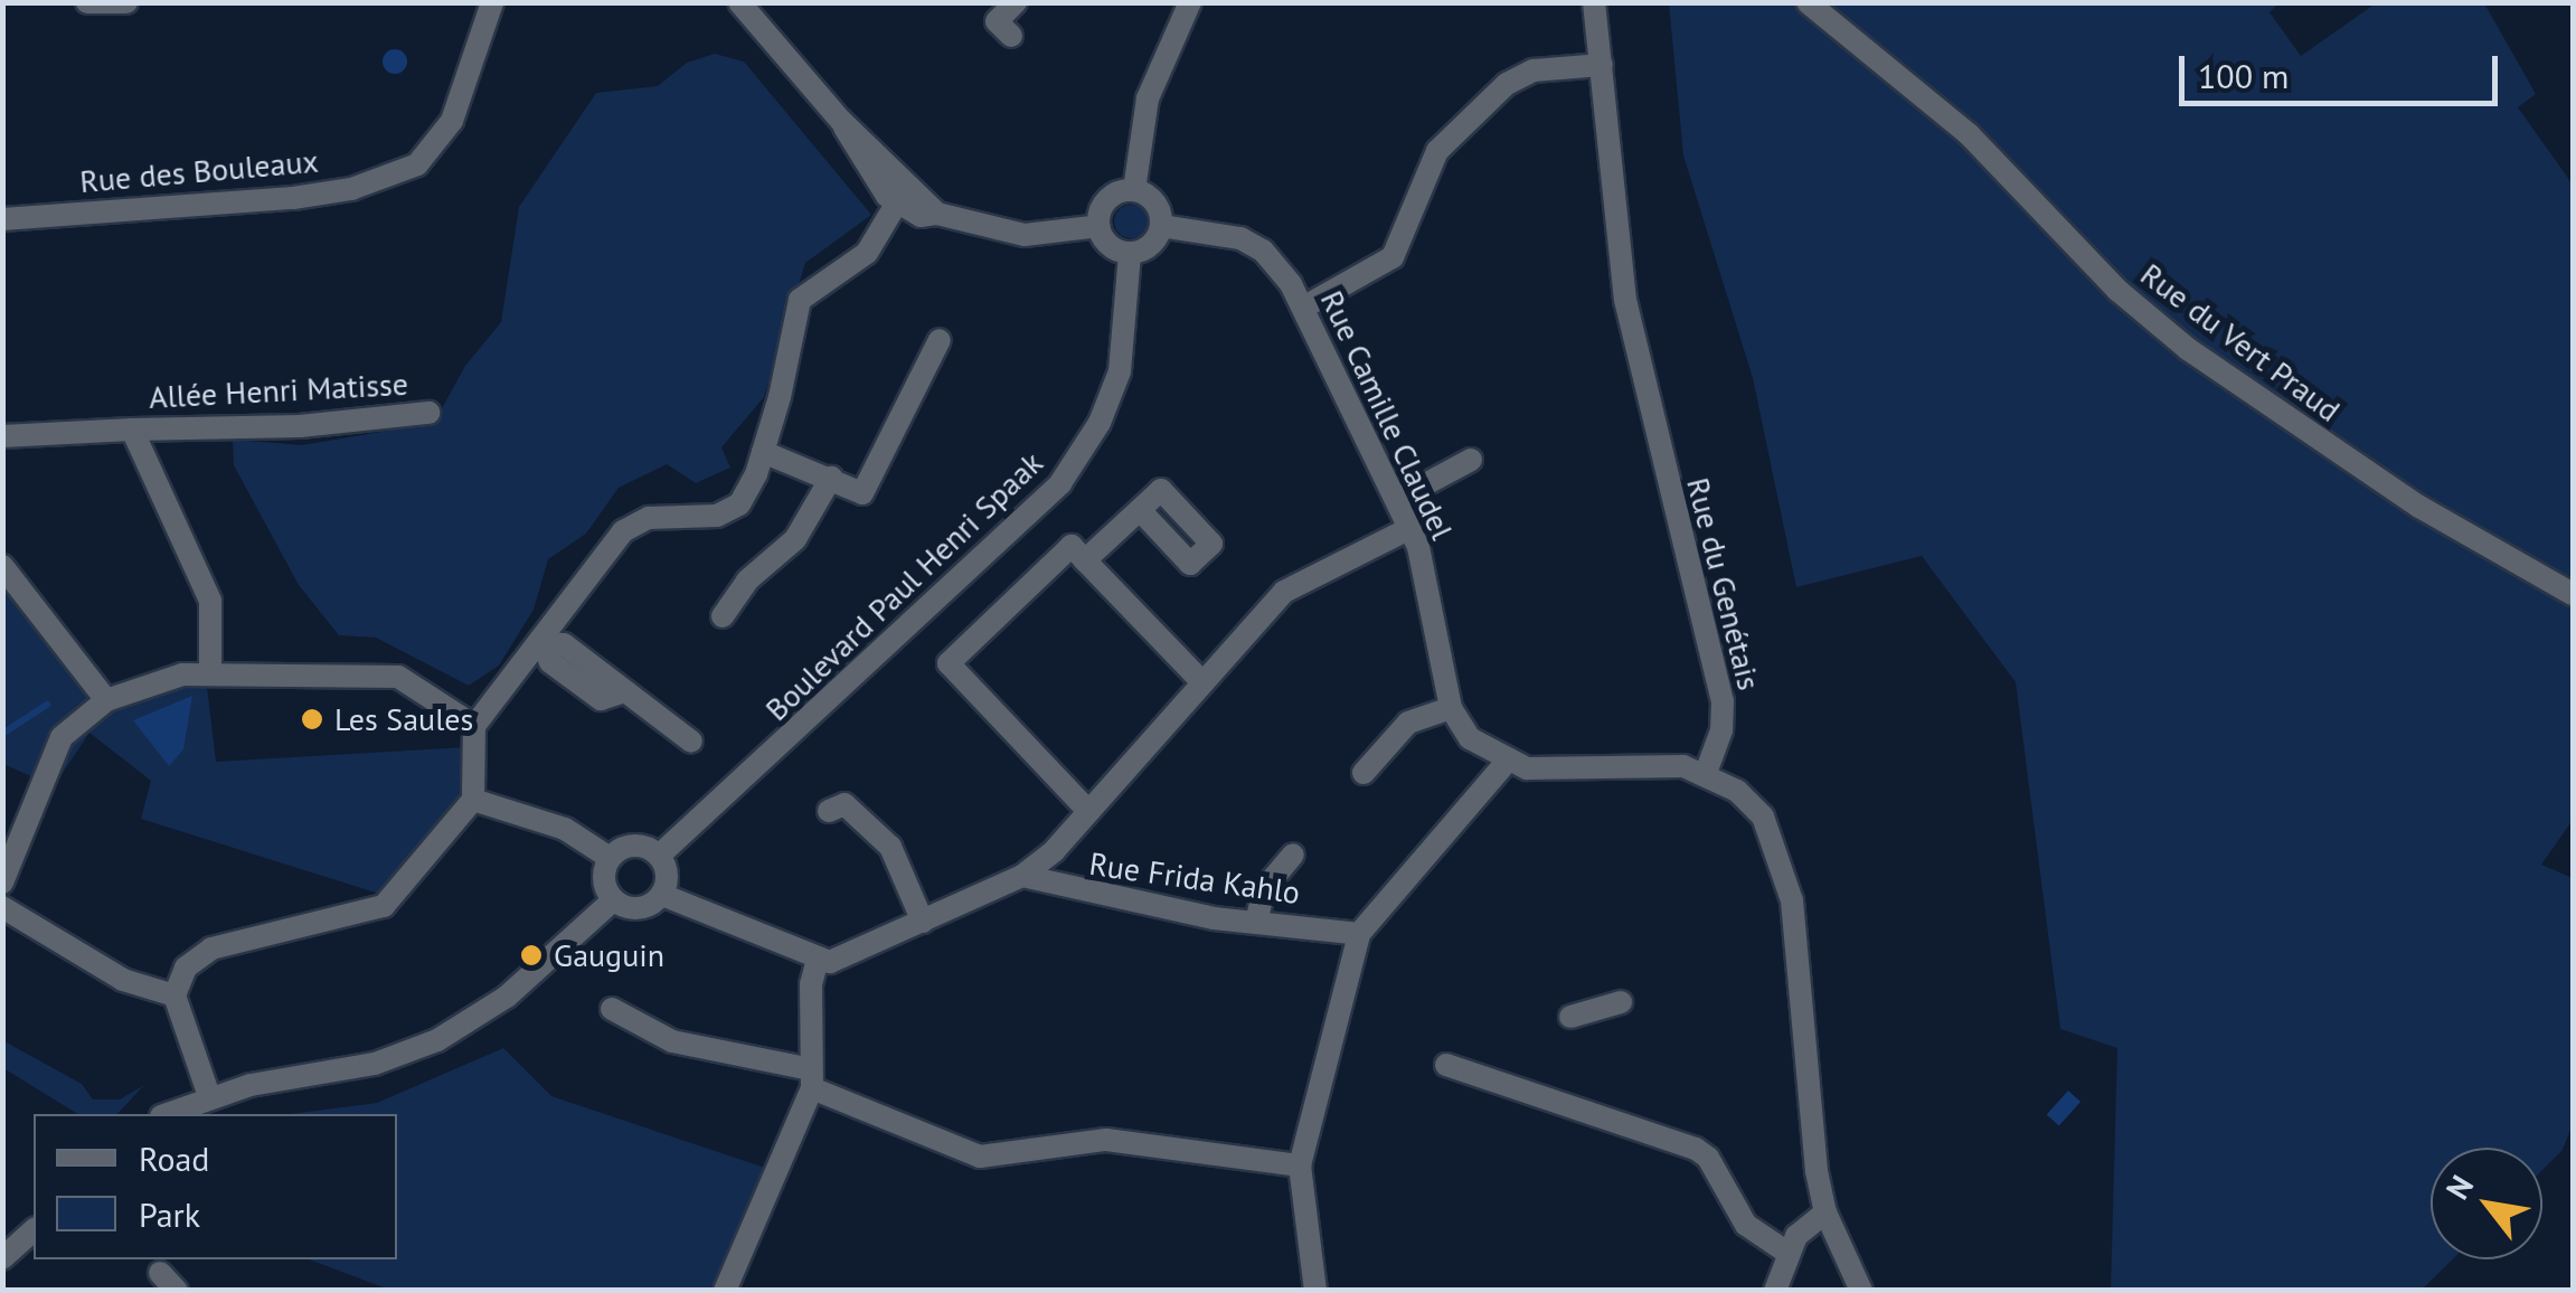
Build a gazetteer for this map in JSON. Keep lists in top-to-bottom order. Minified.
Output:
{"streets":{"street":["Rue des Bouleaux","Rue du Vert Praud","Allée Henri Matisse","Rue Camille Claudel","Rue du Genétais","Boulevard Paul Henri Spaak","Rue Frida Kahlo"]},"crossings":[["Rue Camille Claudel","Rue du Genétais"],["Rue Camille Claudel","Boulevard Paul Henri Spaak"]],"places":["Les Saules","Gauguin"],"legend":["Road","Park"],"scale_bar":"100 m","north":"top left"}
